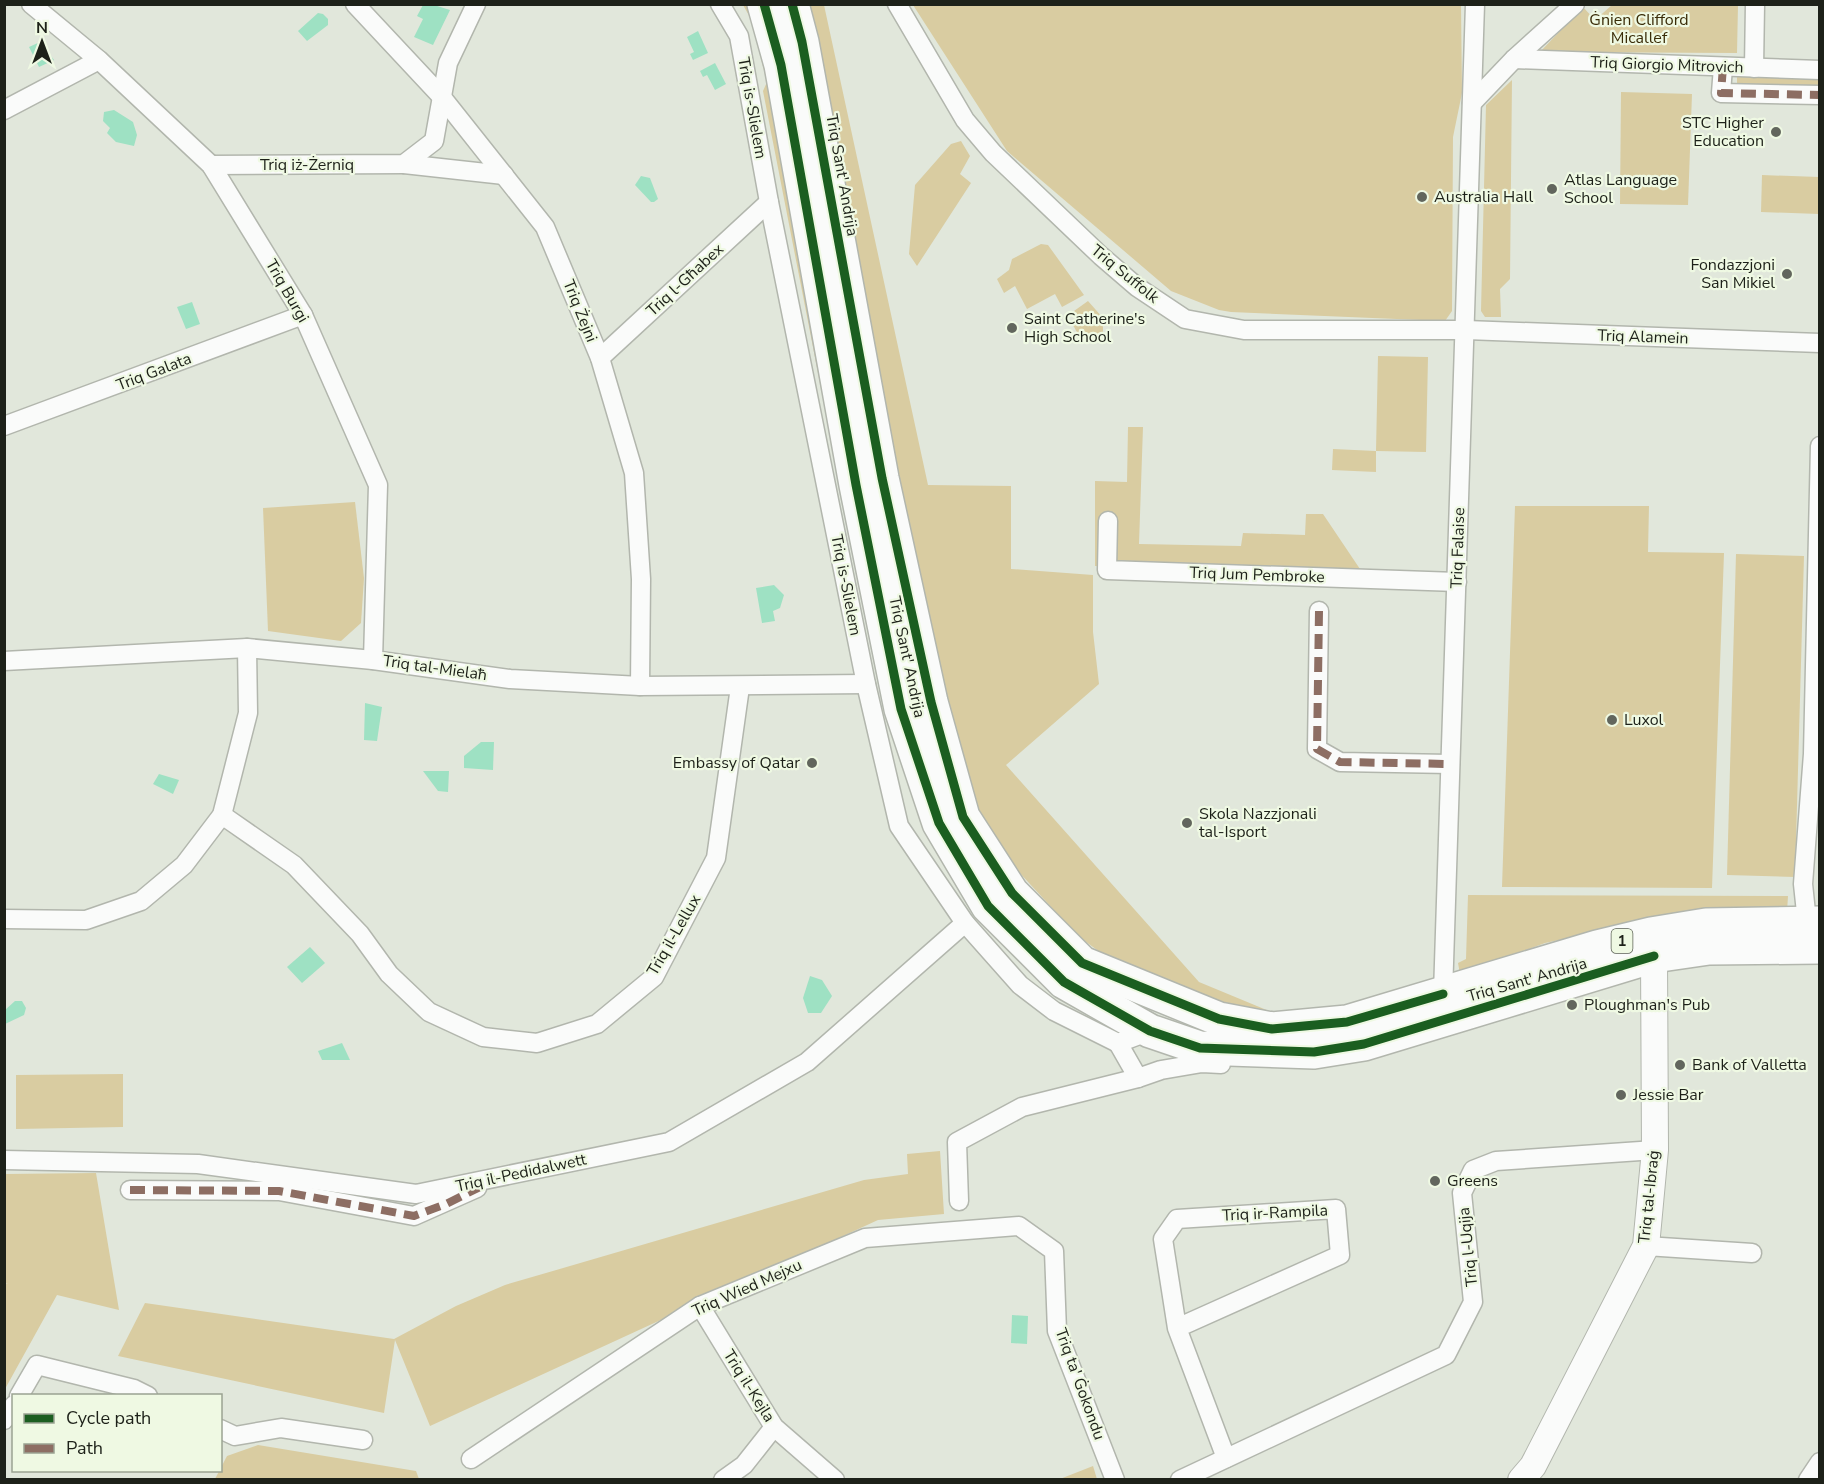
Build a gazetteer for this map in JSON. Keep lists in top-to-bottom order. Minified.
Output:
{"streets":{"highway":["Triq Sant' Andrija","1"],"main road":["Triq tal-Ibraġ"],"street":["Triq Giorgio Mitrovich","Triq is-Slielem","Triq iż-Żerniq","Triq Suffolk","Triq l-Għabex","Triq Burgi","Triq Żejni","Triq Alamein","Triq Galata","Triq Falaise","Triq Jum Pembroke","Triq tal-Mielaħ","Triq il-Lellux","Triq il-Pedidalwett","Triq ir-Rampila","Triq l-Uqija","Triq Wied Mejxu","Triq ta' Ġokondu","Triq il-Kejla"]},"crossings":[["Triq is-Slielem","Triq l-Għabex"],["Triq is-Slielem","Triq tal-Mielaħ"],["Triq is-Slielem","Triq il-Pedidalwett"],["Triq iż-Żerniq","Triq Burgi"],["Triq iż-Żerniq","Triq Żejni"],["Triq Sant' Andrija","Triq Falaise"],["Triq Sant' Andrija","Triq tal-Ibraġ"],["Triq Suffolk","Triq Alamein"],["Triq Suffolk","Triq Falaise"],["Triq l-Għabex","Triq Żejni"],["Triq Burgi","Triq Galata"],["Triq Burgi","Triq tal-Mielaħ"],["Triq Żejni","Triq tal-Mielaħ"],["Triq Alamein","Triq Falaise"],["Triq Falaise","Triq Jum Pembroke"],["Triq tal-Mielaħ","Triq il-Lellux"],["Triq tal-Ibraġ","Triq l-Uqija"],["Triq ir-Rampila","Triq l-Uqija"],["Triq Wied Mejxu","Triq ta' Ġokondu"],["Triq Wied Mejxu","Triq il-Kejla"]],"parks":["Ġnien Clifford Micallef"],"places":["STC Higher Education","Atlas Language School","Australia Hall","Fondazzjoni San Mikiel","Saint Catherine's High School","Luxol","Embassy of Qatar","Skola Nazzjonali tal-Isport","Ploughman's Pub","Bank of Valletta","Jessie Bar","Greens"],"legend":["Cycle path","Path"],"north":"top"}
